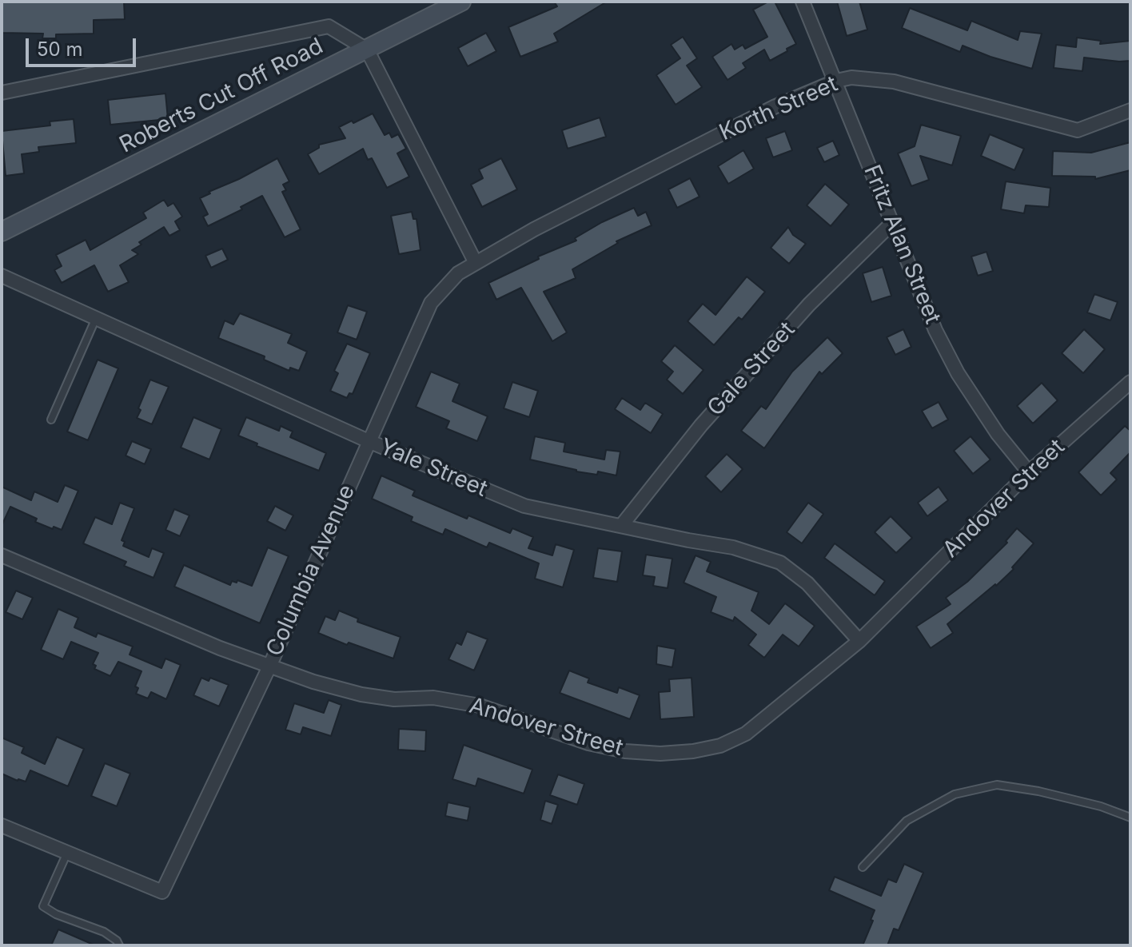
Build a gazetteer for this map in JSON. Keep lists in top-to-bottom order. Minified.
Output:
{"streets":{"street":["Roberts Cut Off Road","Korth Street","Fritz Alan Street","Gale Street","Yale Street","Andover Street","Columbia Avenue"]},"crossings":[["Korth Street","Fritz Alan Street"],["Korth Street","Columbia Avenue"],["Fritz Alan Street","Gale Street"],["Fritz Alan Street","Andover Street"],["Gale Street","Yale Street"],["Yale Street","Andover Street"],["Yale Street","Columbia Avenue"],["Andover Street","Columbia Avenue"]],"scale_bar":"50 m"}
